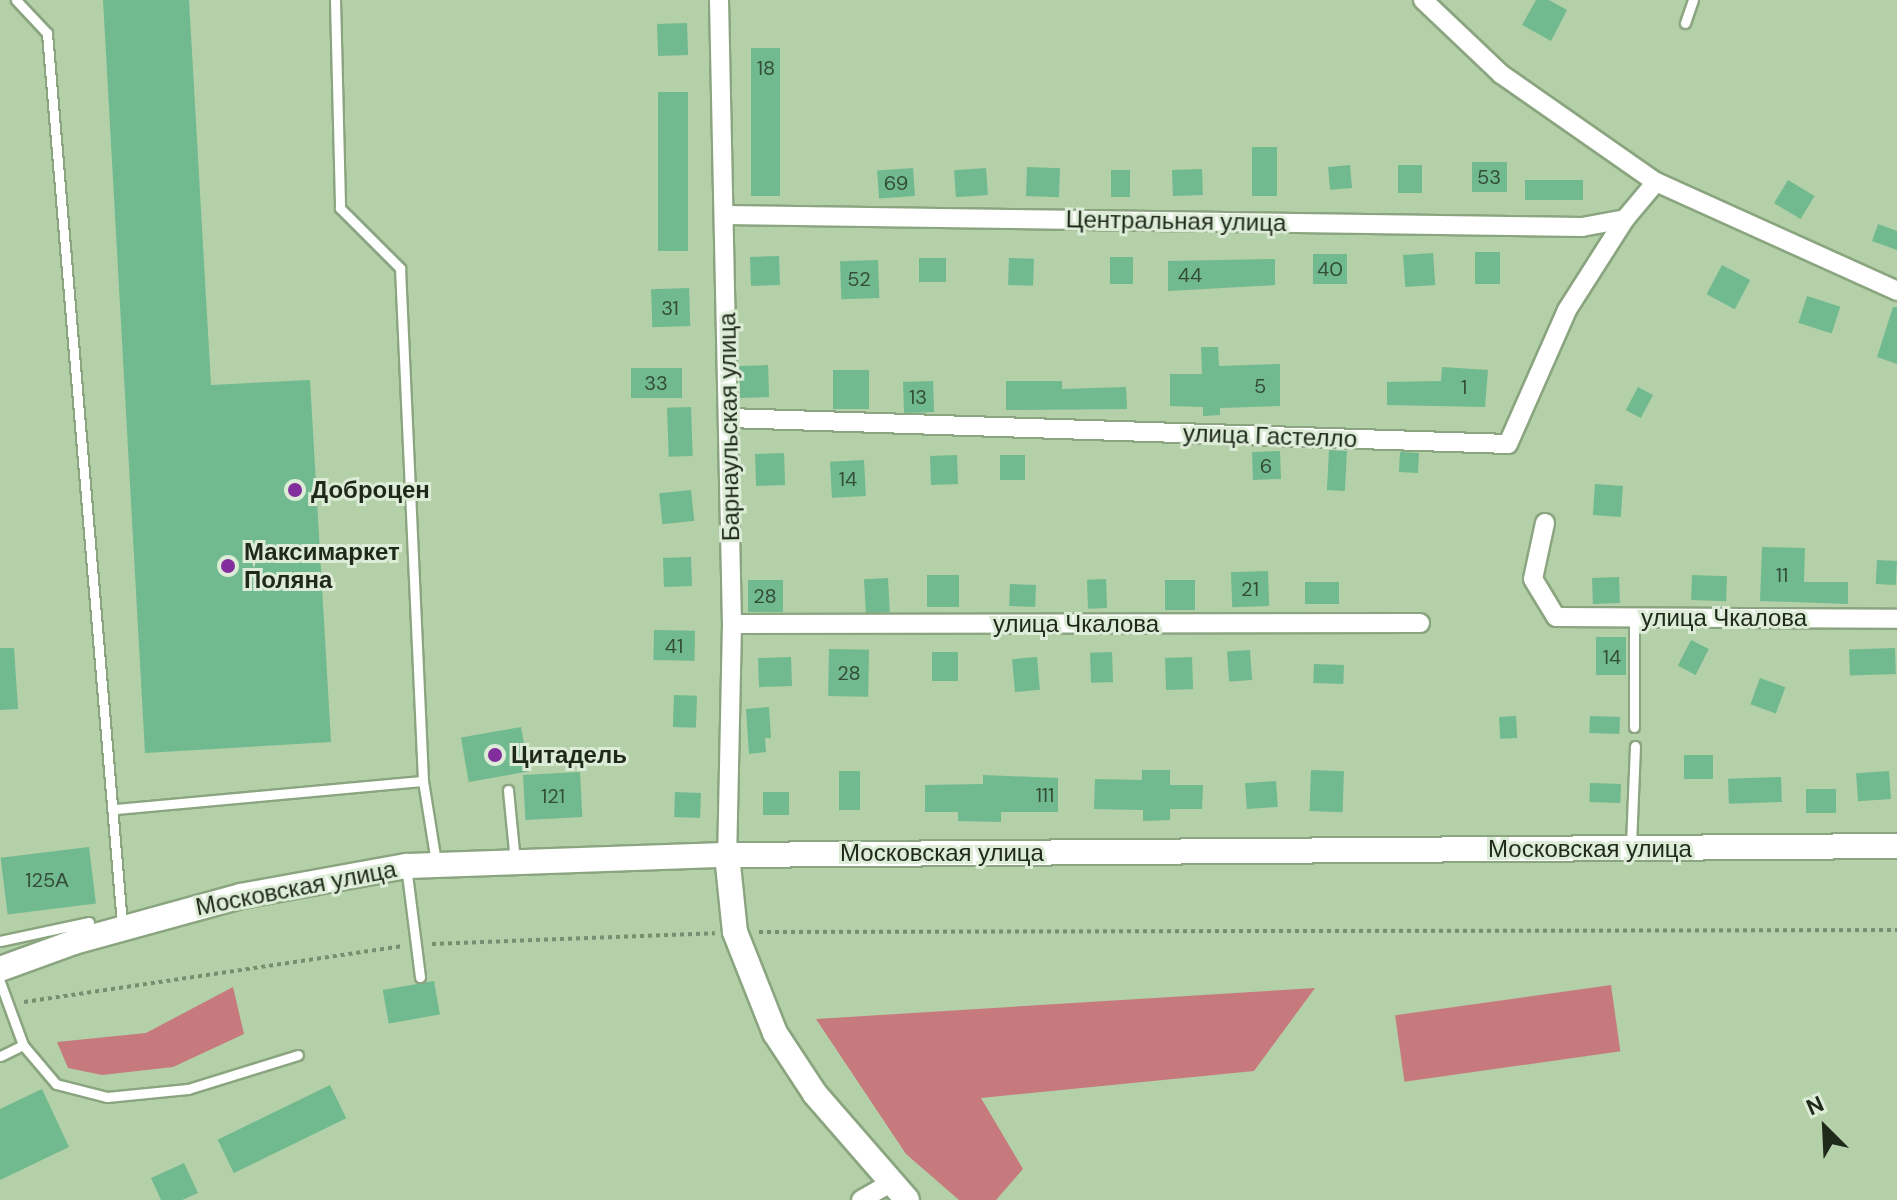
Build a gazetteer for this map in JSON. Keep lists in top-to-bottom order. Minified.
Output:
{"streets":{"main road":["Московская улица"],"street":["Центральная улица","Барнаульская улица","улица Гастелло","улица Чкалова"]},"crossings":[["Центральная улица","Барнаульская улица"],["Центральная улица","улица Гастелло"],["Барнаульская улица","улица Гастелло"],["Барнаульская улица","улица Чкалова"],["Барнаульская улица","Московская улица"]],"places":["Доброцен","Максимаркет Поляна","Цитадель"],"house_numbers":["18","53","69","40","44","52","31","33","5","1","13","6","14","11","21","28","41","14","28","111","121","125А"],"north":"top left"}
